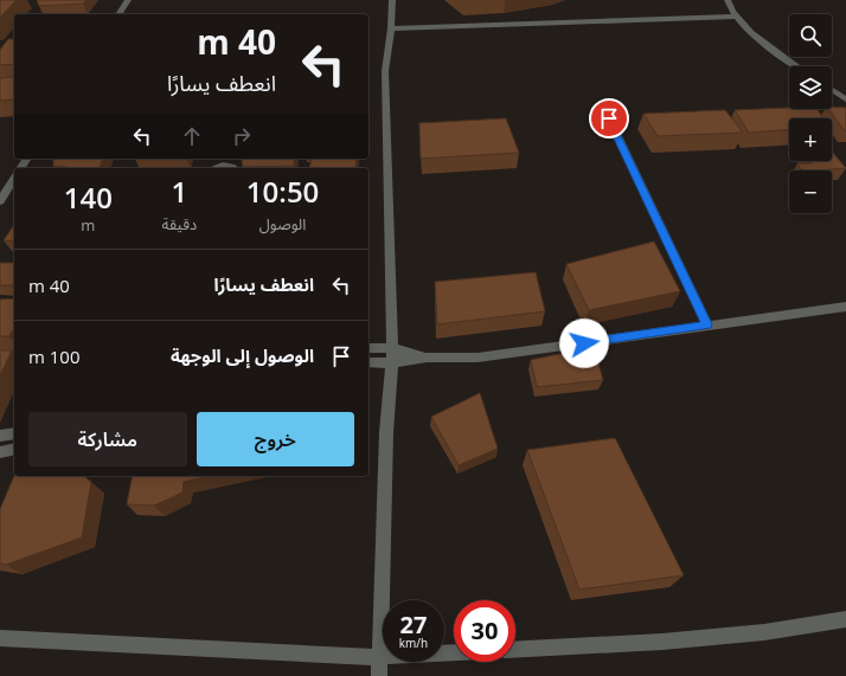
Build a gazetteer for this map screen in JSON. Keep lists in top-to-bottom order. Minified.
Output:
{"page":{"map_buttons":["+","−"],"turn":["40 m","انعطف يسارًا"],"eta":["10:50","الوصول","1","دقيقة","140","m"],"list":[{"name":"انعطف يسارًا","value":"40 m"},{"name":"الوصول إلى الوجهة","value":"100 m"}],"buttons":["خروج","مشاركة"],"speed":"27 km/h","limit":"30"}}
